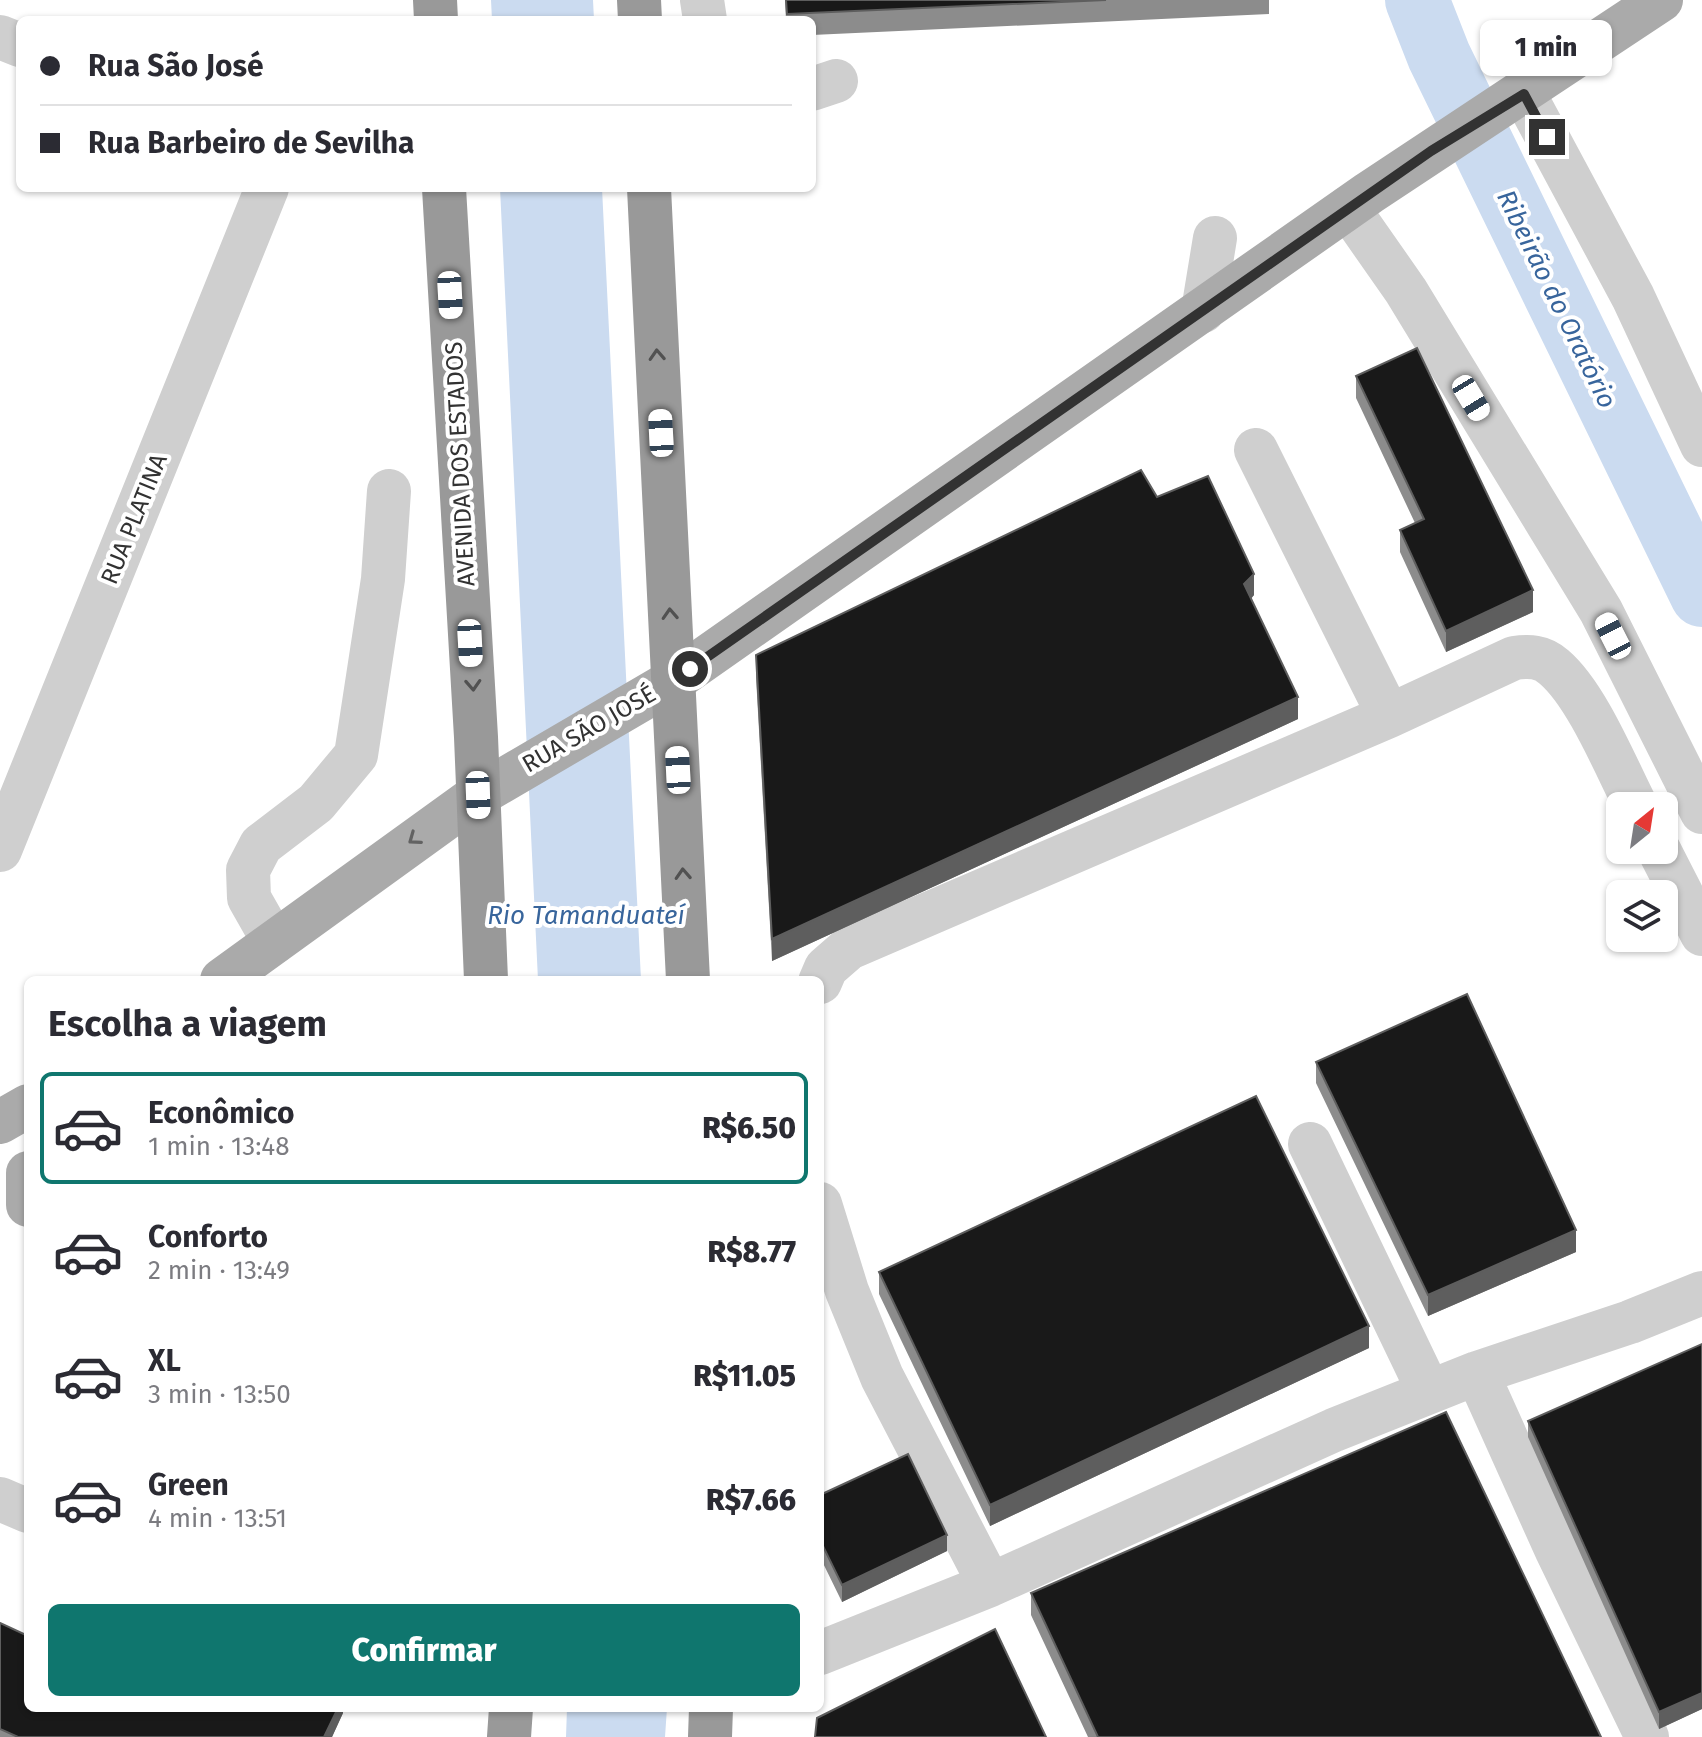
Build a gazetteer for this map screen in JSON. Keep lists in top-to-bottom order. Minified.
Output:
{"streets":{"highway":["AVENIDA DOS ESTADOS"],"main road":["RUA SÃO JOSÉ"],"street":["RUA PLATINA"]},"crossings":[["AVENIDA DOS ESTADOS","RUA SÃO JOSÉ"]],"water":["Ribeirão do Oratório","Rio Tamanduateí"],"north":"top right","page":{"banner":["Rua São José","Rua Barbeiro de Sevilha"],"bubble":"1 min","heading":"Escolha a viagem","list":[{"name":"Econômico","note":"1 min · 13:48","value":"R$6.50"},{"name":"Conforto","note":"2 min · 13:49","value":"R$8.77"},{"name":"XL","note":"3 min · 13:50","value":"R$11.05"},{"name":"Green","note":"4 min · 13:51","value":"R$7.66"}],"buttons":"Confirmar"}}
